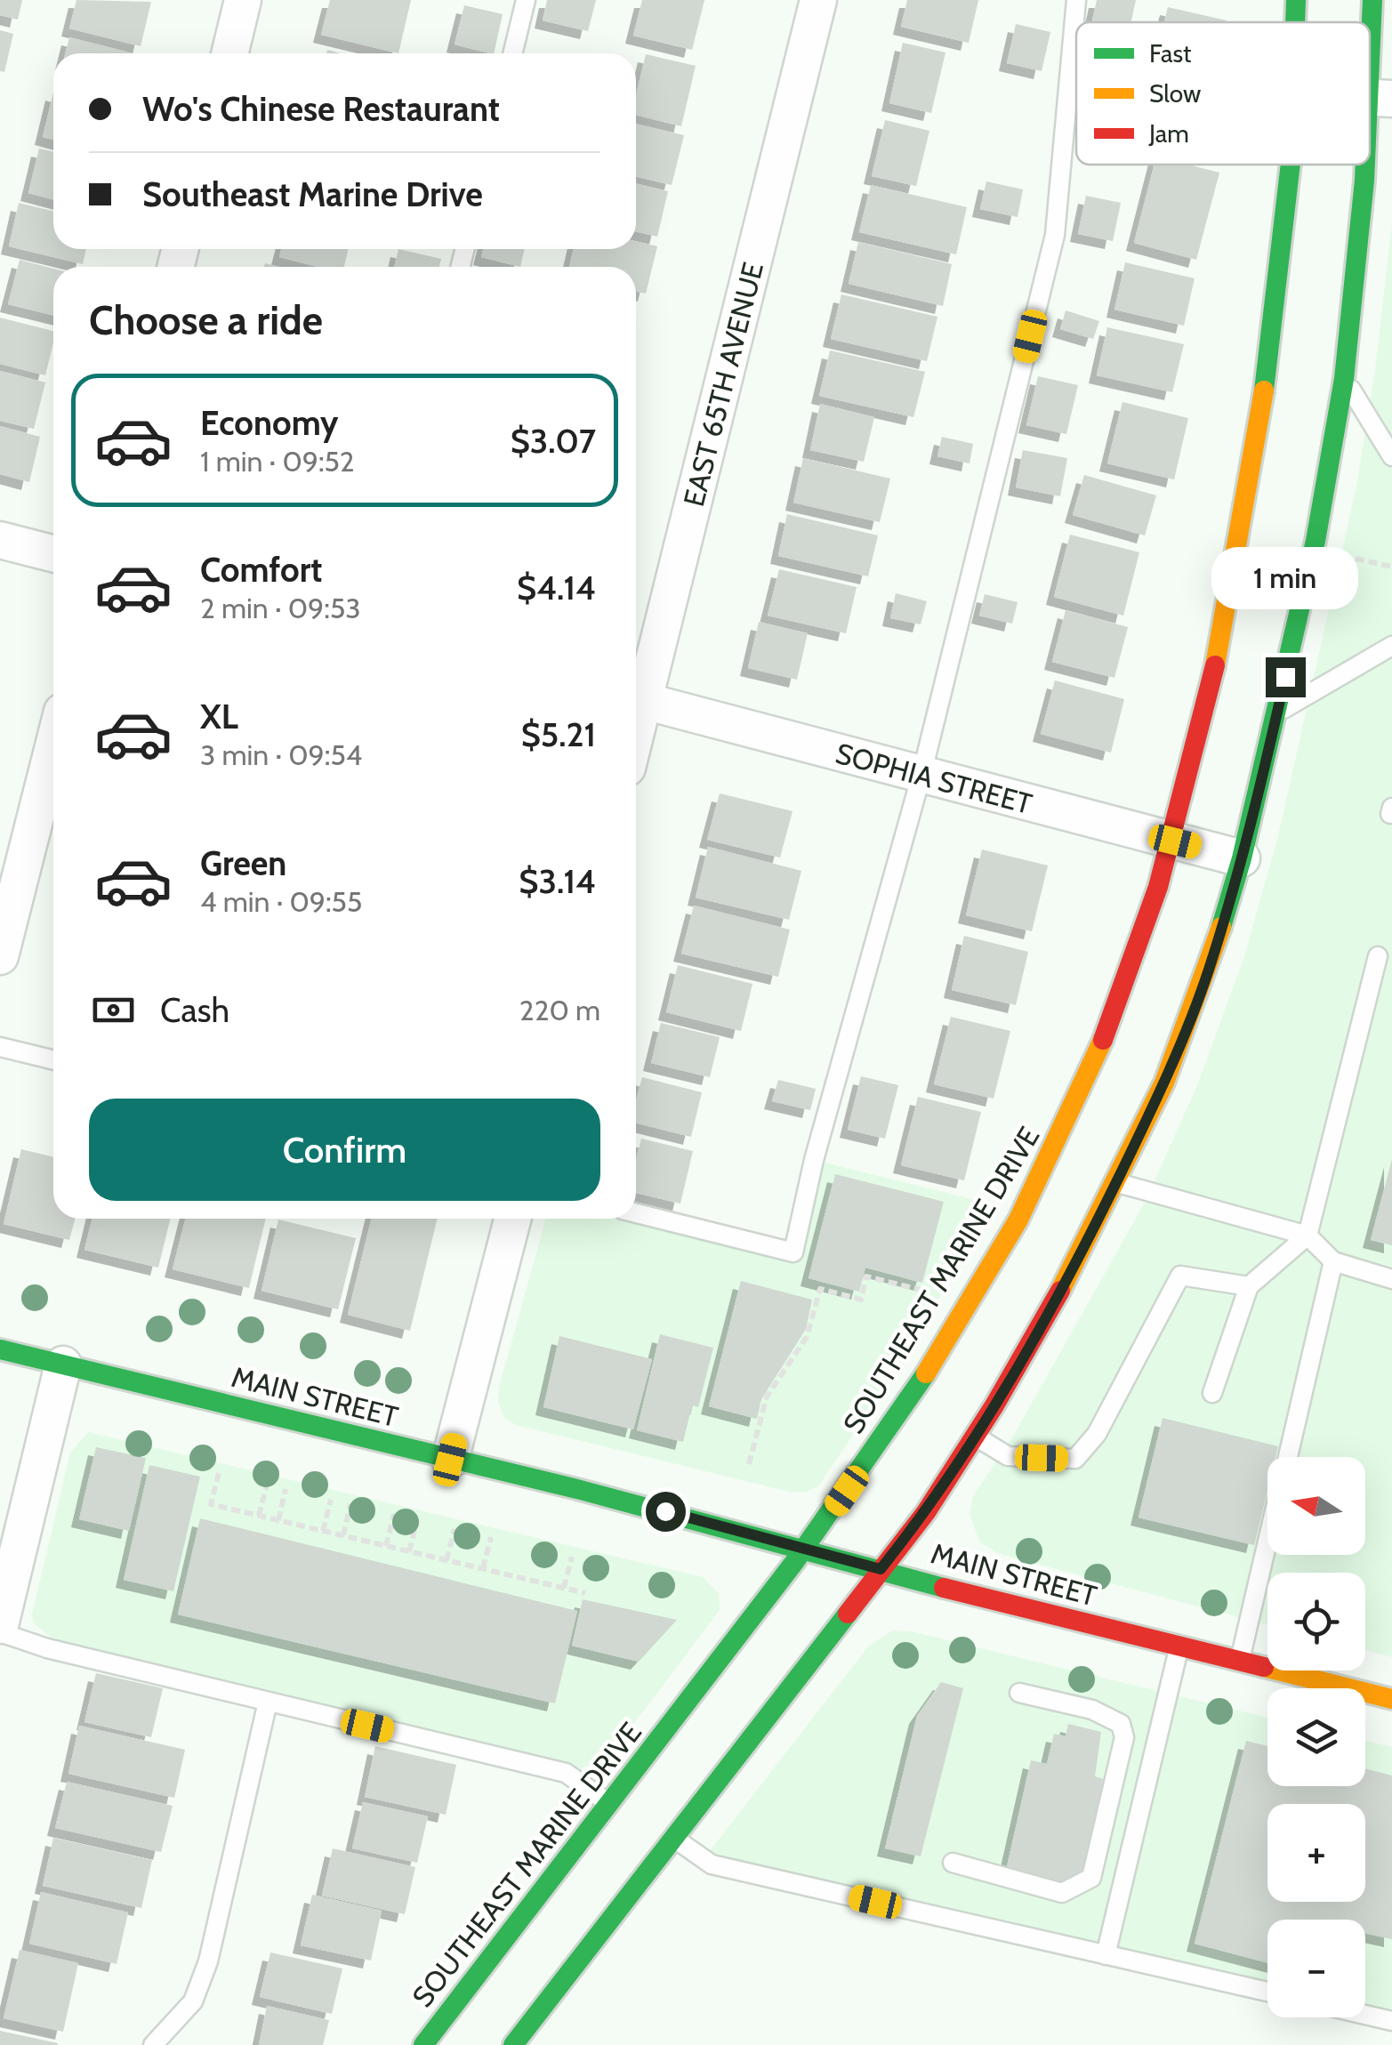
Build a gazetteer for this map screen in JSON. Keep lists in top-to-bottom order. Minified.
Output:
{"streets":{"main road":["SOUTHEAST MARINE DRIVE","MAIN STREET"],"street":["EAST 65TH AVENUE","SOPHIA STREET"]},"crossings":[["SOPHIA STREET","SOUTHEAST MARINE DRIVE"],["SOUTHEAST MARINE DRIVE","MAIN STREET"]],"legend":["Fast","Slow","Jam"],"north":"left","page":{"banner":["Wo's Chinese Restaurant","Southeast Marine Drive"],"heading":"Choose a ride","list":[{"name":"Economy","note":"1 min · 09:52","value":"$3.07"},{"name":"Comfort","note":"2 min · 09:53","value":"$4.14"},{"name":"XL","note":"3 min · 09:54","value":"$5.21"},{"name":"Green","note":"4 min · 09:55","value":"$3.14"}],"bubble":"1 min","pay":["Cash","220 m"],"buttons":"Confirm","map_buttons":["+","−"]}}
